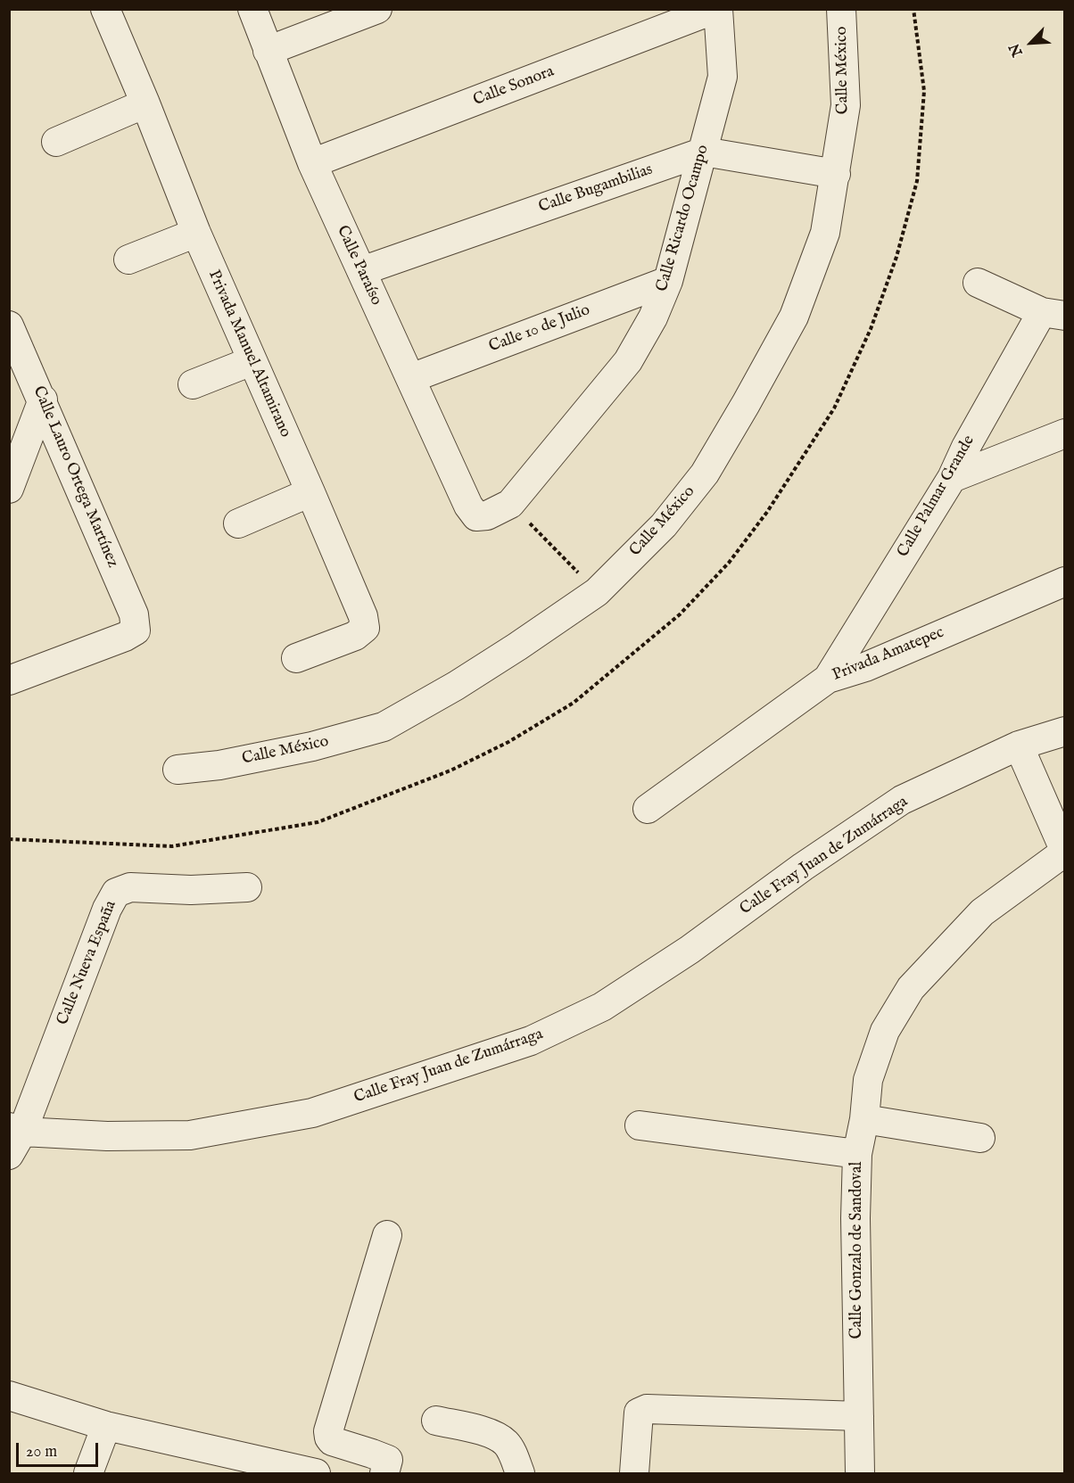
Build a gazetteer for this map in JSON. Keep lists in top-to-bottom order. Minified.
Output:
{"streets":{"street":["Calle México","Calle Sonora","Calle Bugambilias","Calle Ricardo Ocampo","Calle Paraíso","Calle 10 de Julio","Privada Manuel Altamirano","Calle Lauro Ortega Martínez","Calle Palmar Grande","Privada Amatepec","Calle Fray Juan de Zumárraga","Calle Nueva España","Calle Gonzalo de Sandoval"]},"crossings":[["Calle México","Calle Bugambilias"],["Calle Sonora","Calle Ricardo Ocampo"],["Calle Sonora","Calle Paraíso"],["Calle Bugambilias","Calle Ricardo Ocampo"],["Calle Bugambilias","Calle Paraíso"],["Calle Ricardo Ocampo","Calle Paraíso"],["Calle Ricardo Ocampo","Calle 10 de Julio"],["Calle Paraíso","Calle 10 de Julio"],["Calle Palmar Grande","Privada Amatepec"],["Calle Fray Juan de Zumárraga","Calle Nueva España"]],"scale_bar":"20 m","north":"bottom left"}
